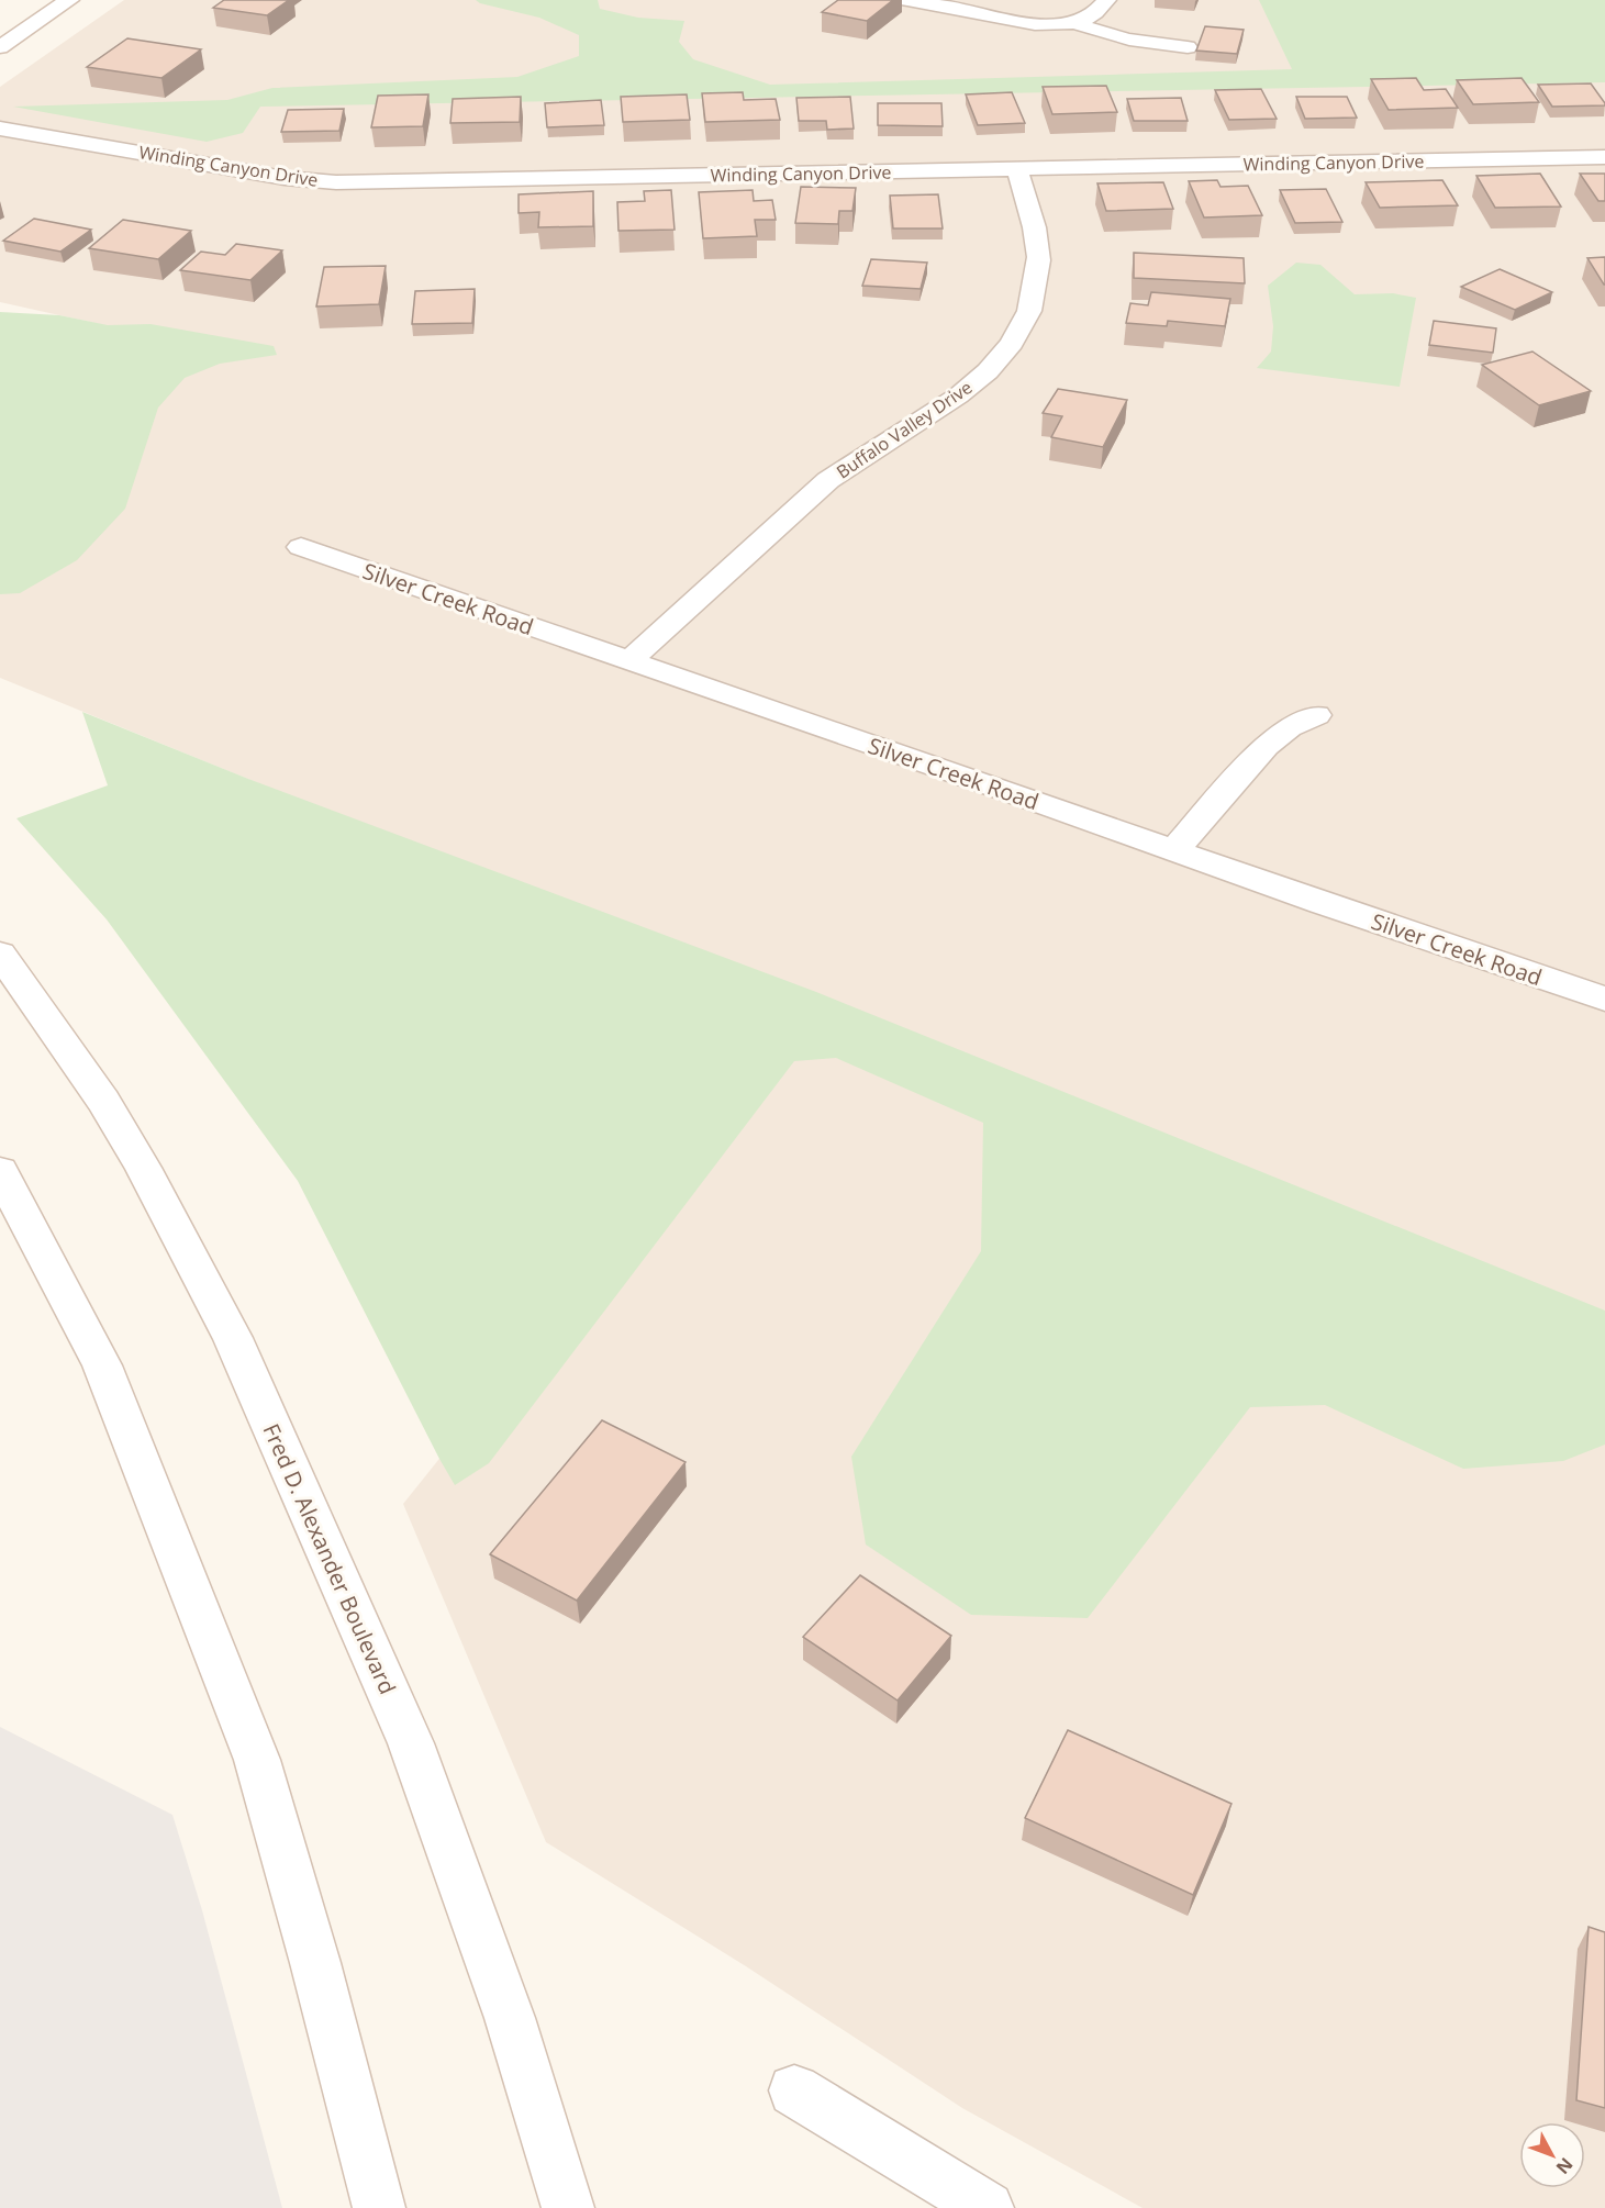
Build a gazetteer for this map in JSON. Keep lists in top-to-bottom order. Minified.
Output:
{"streets":{"street":["Winding Canyon Drive","Buffalo Valley Drive","Silver Creek Road","Fred D. Alexander Boulevard"]},"crossings":[["Winding Canyon Drive","Buffalo Valley Drive"],["Buffalo Valley Drive","Silver Creek Road"]],"north":"bottom right"}
